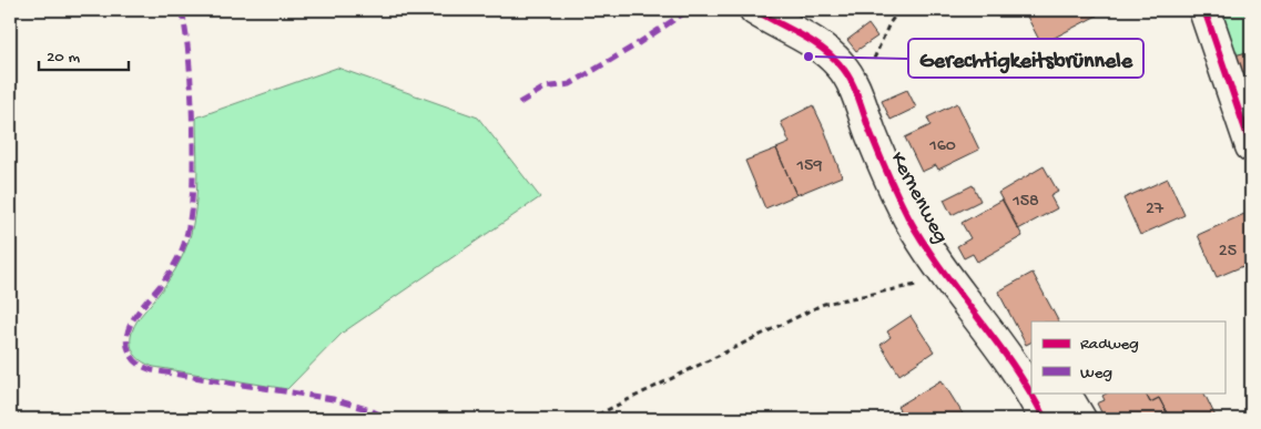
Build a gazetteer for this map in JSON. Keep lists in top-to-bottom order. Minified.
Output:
{"streets":{"street":["Kernenweg"]},"places":["Gerechtigkeitsbrünnele"],"house_numbers":["160","159","158","27","25"],"legend":["Radweg","Weg"],"scale_bar":"20 m"}
